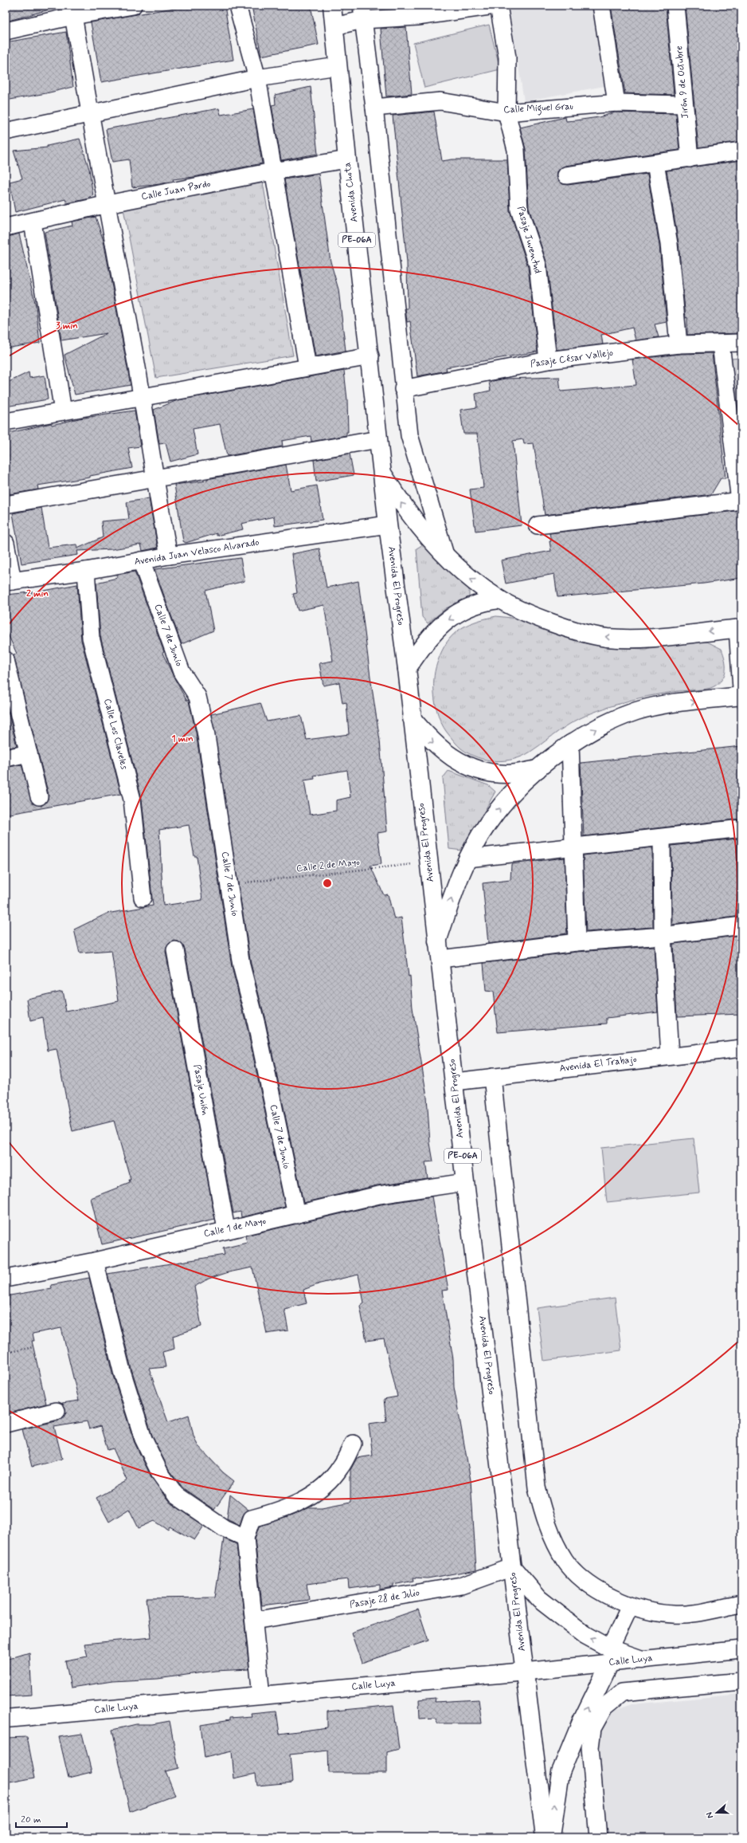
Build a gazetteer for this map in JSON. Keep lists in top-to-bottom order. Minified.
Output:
{"streets":{"main road":["Avenida Chota","PE-06A","Avenida El Progreso","Calle Luya"],"street":["Jirón 9 de Octubre","Calle Miguel Grau","Calle Juan Pardo","Pasaje Juventud","Pasaje César Vallejo","Avenida Juan Velasco Alvarado","Calle 7 de Junio","Calle Los Claveles","Avenida El Trabajo","Pasaje Unión","Calle 1 de Mayo","Pasaje 28 de Julio"],"path":["Calle 2 de Mayo"]},"crossings":[["Jirón 9 de Octubre","Calle Miguel Grau"],["Calle Miguel Grau","Pasaje Juventud"],["Calle Juan Pardo","Avenida Chota"],["Avenida Chota","Avenida El Progreso"],["Pasaje Juventud","Pasaje César Vallejo"],["Avenida Juan Velasco Alvarado","Avenida El Progreso"],["Avenida Juan Velasco Alvarado","Calle 7 de Junio"],["Avenida Juan Velasco Alvarado","Calle Los Claveles"],["Avenida El Progreso","Calle 2 de Mayo"],["Avenida El Progreso","Avenida El Trabajo"],["Avenida El Progreso","Calle 1 de Mayo"],["Avenida El Progreso","Pasaje 28 de Julio"],["Avenida El Progreso","Calle Luya"],["Calle 7 de Junio","Calle 2 de Mayo"],["Calle 7 de Junio","Calle 1 de Mayo"],["Pasaje Unión","Calle 1 de Mayo"]],"scale_bar":"20 m","north":"left","rings":["3 min","2 min","1 min"]}
